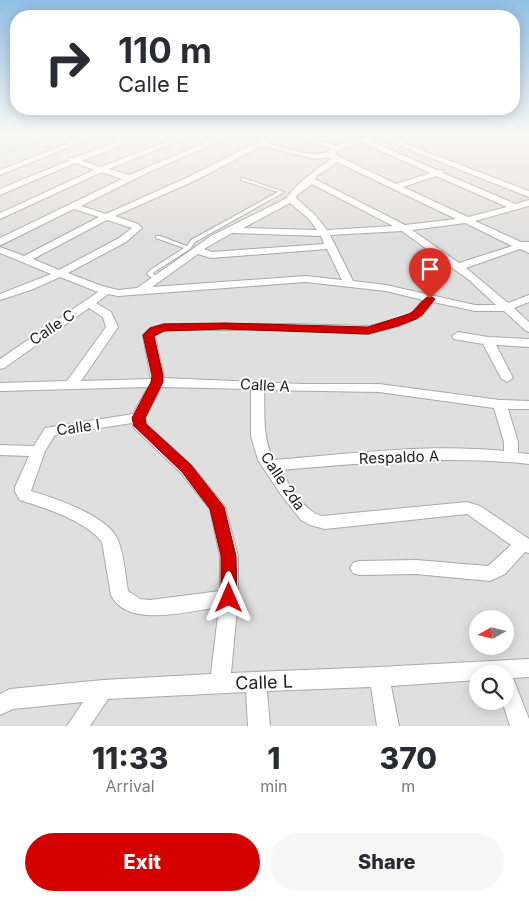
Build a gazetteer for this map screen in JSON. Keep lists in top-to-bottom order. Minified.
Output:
{"streets":{"street":["Calle C","Calle A","Calle I","Respaldo A","Calle 2da","Calle L"]},"crossings":[["Calle A","Calle 2da"],["Respaldo A","Calle 2da"]],"north":"left","page":{"turn":["110 m","Calle E"],"eta":["11:33","Arrival","1","min","370","m"],"buttons":["Exit","Share"]}}
